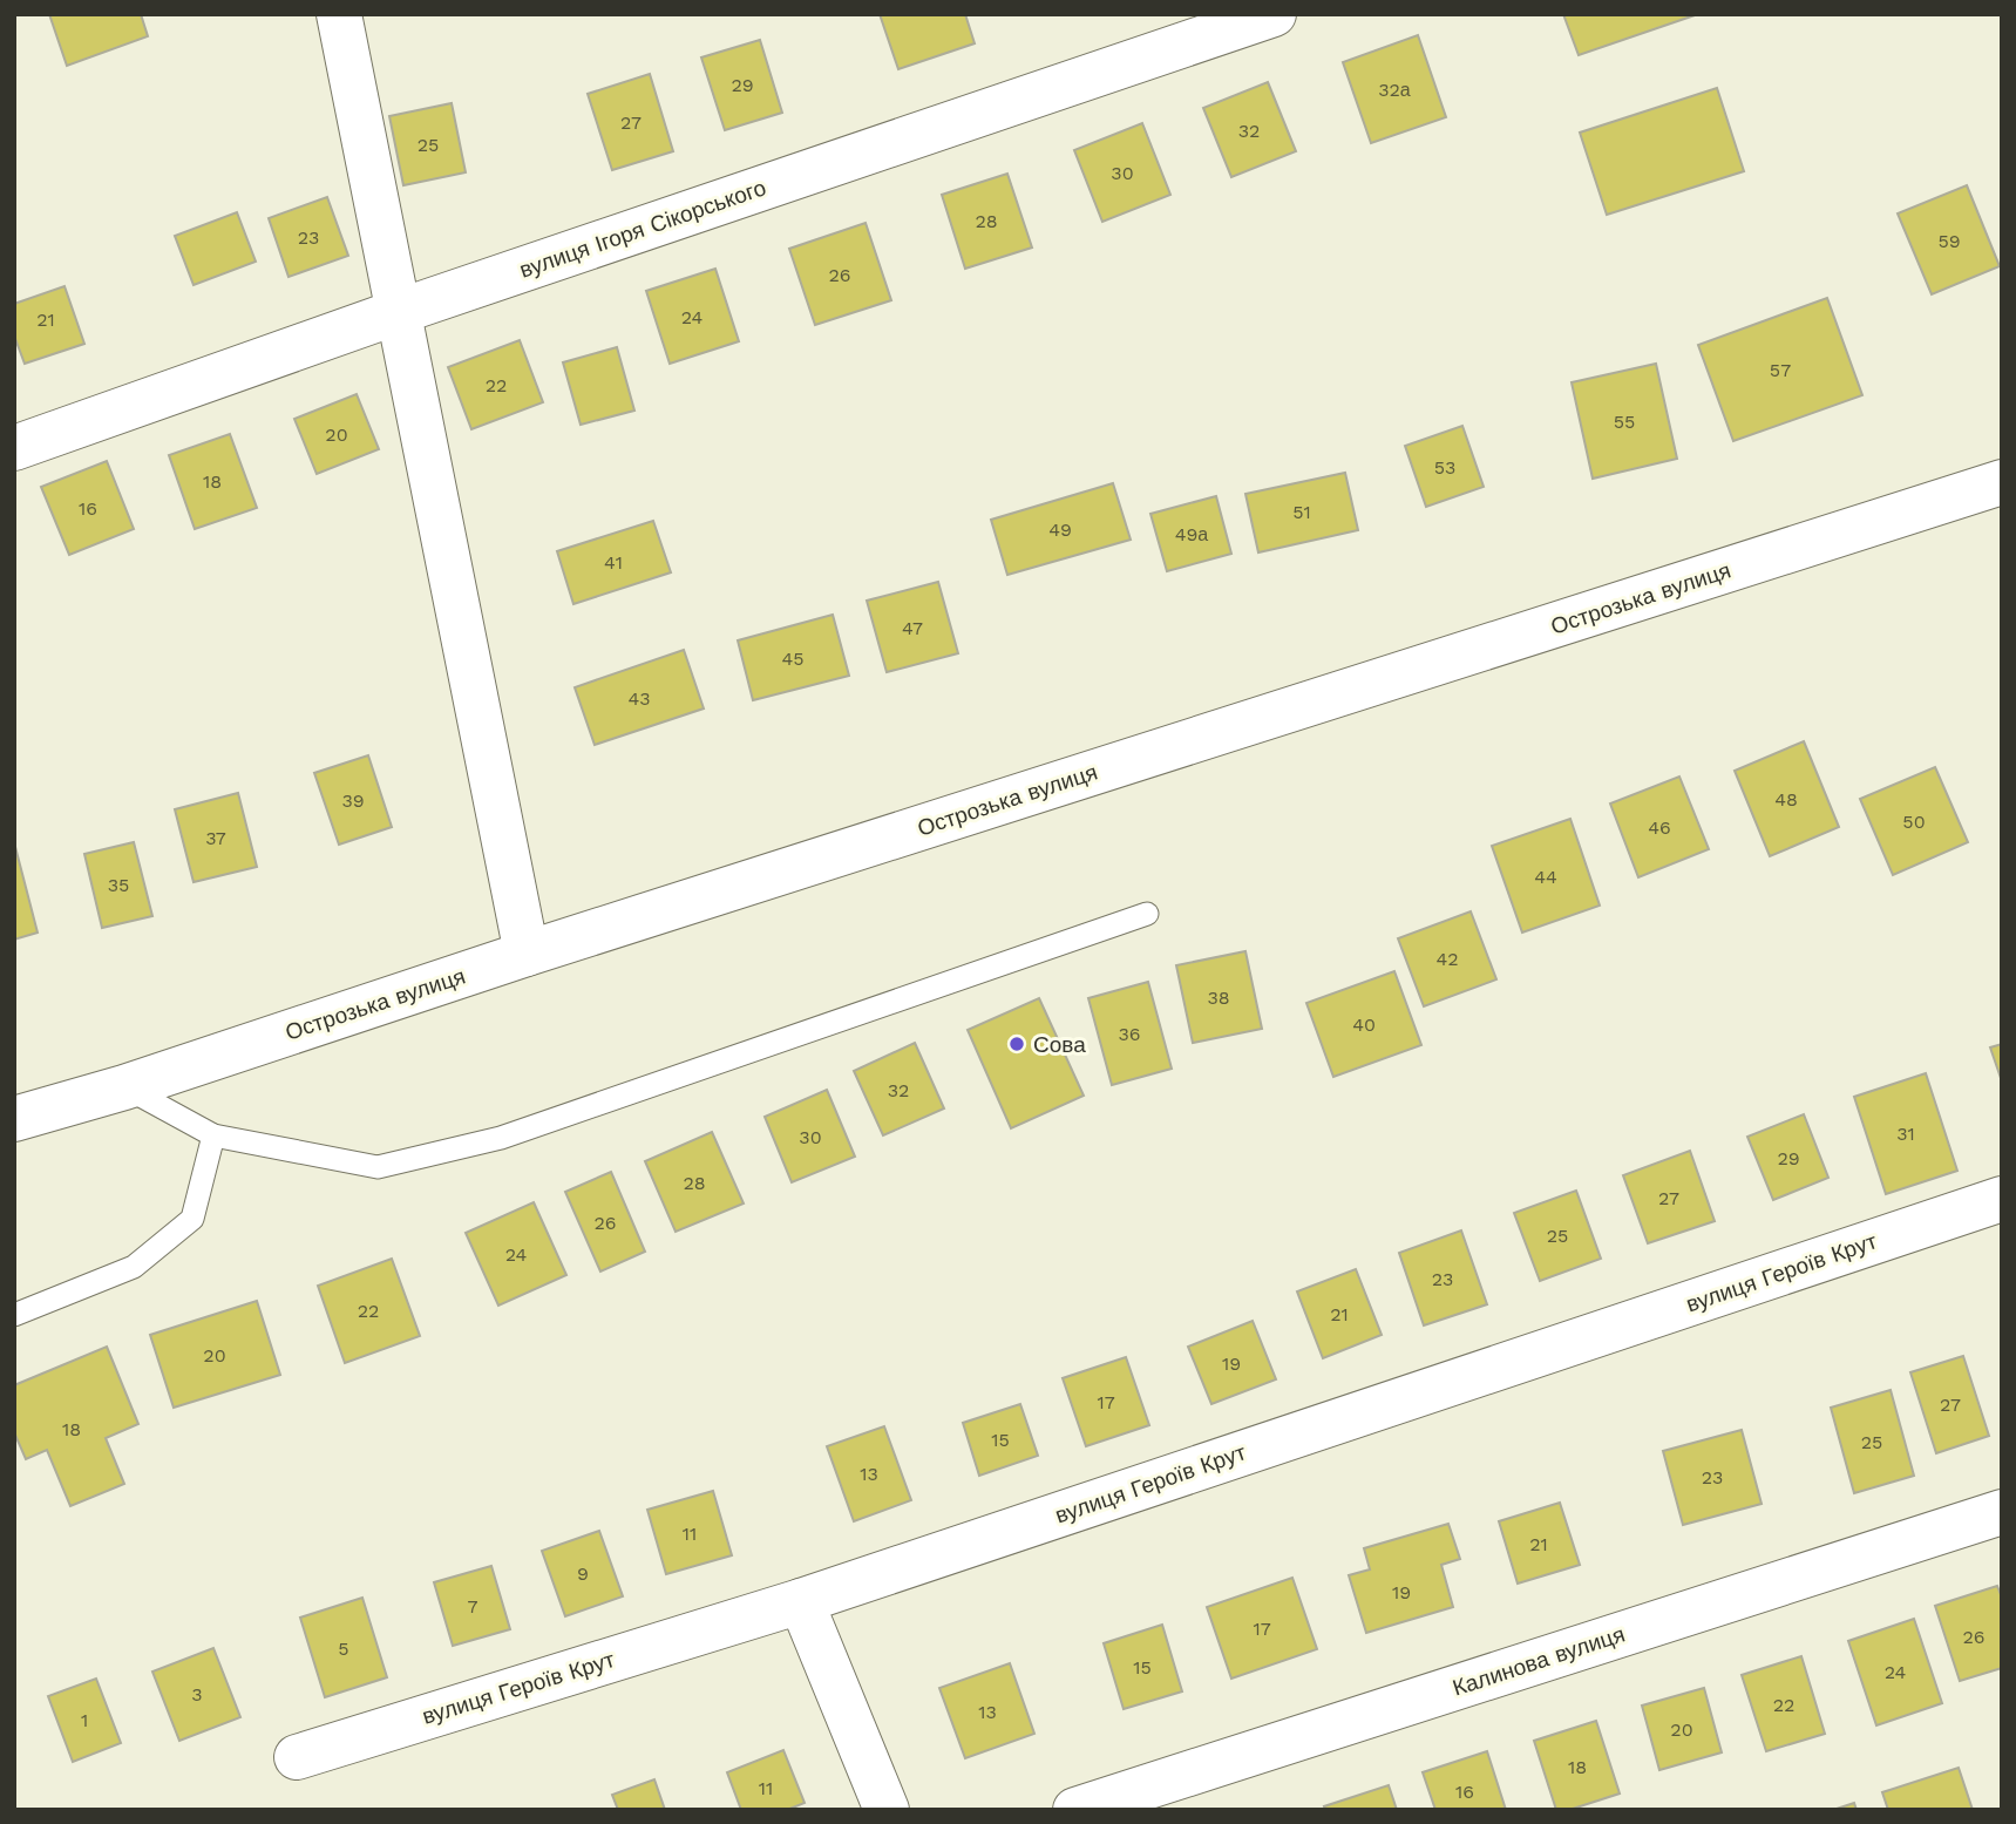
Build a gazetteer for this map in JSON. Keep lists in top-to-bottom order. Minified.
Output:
{"streets":{"street":["вулиця Ігоря Сікорського","Острозька вулиця","вулиця Героїв Крут","Калинова вулиця"]},"places":["Сова"],"house_numbers":["29","32а","27","32","25","30","28","23","59","26","24","21","57","22","55","20","53","18","16","51","49","49а","41","47","45","43","48","39","50","46","37","44","35","42","38","40","36","32","31","30","29","28","27","26","25","24","23","22","21","20","19","17","27","18","15","25","13","23","11","21","9","19","7","17","26","5","15","24","3","22","13","1","20","18","11","16"]}
